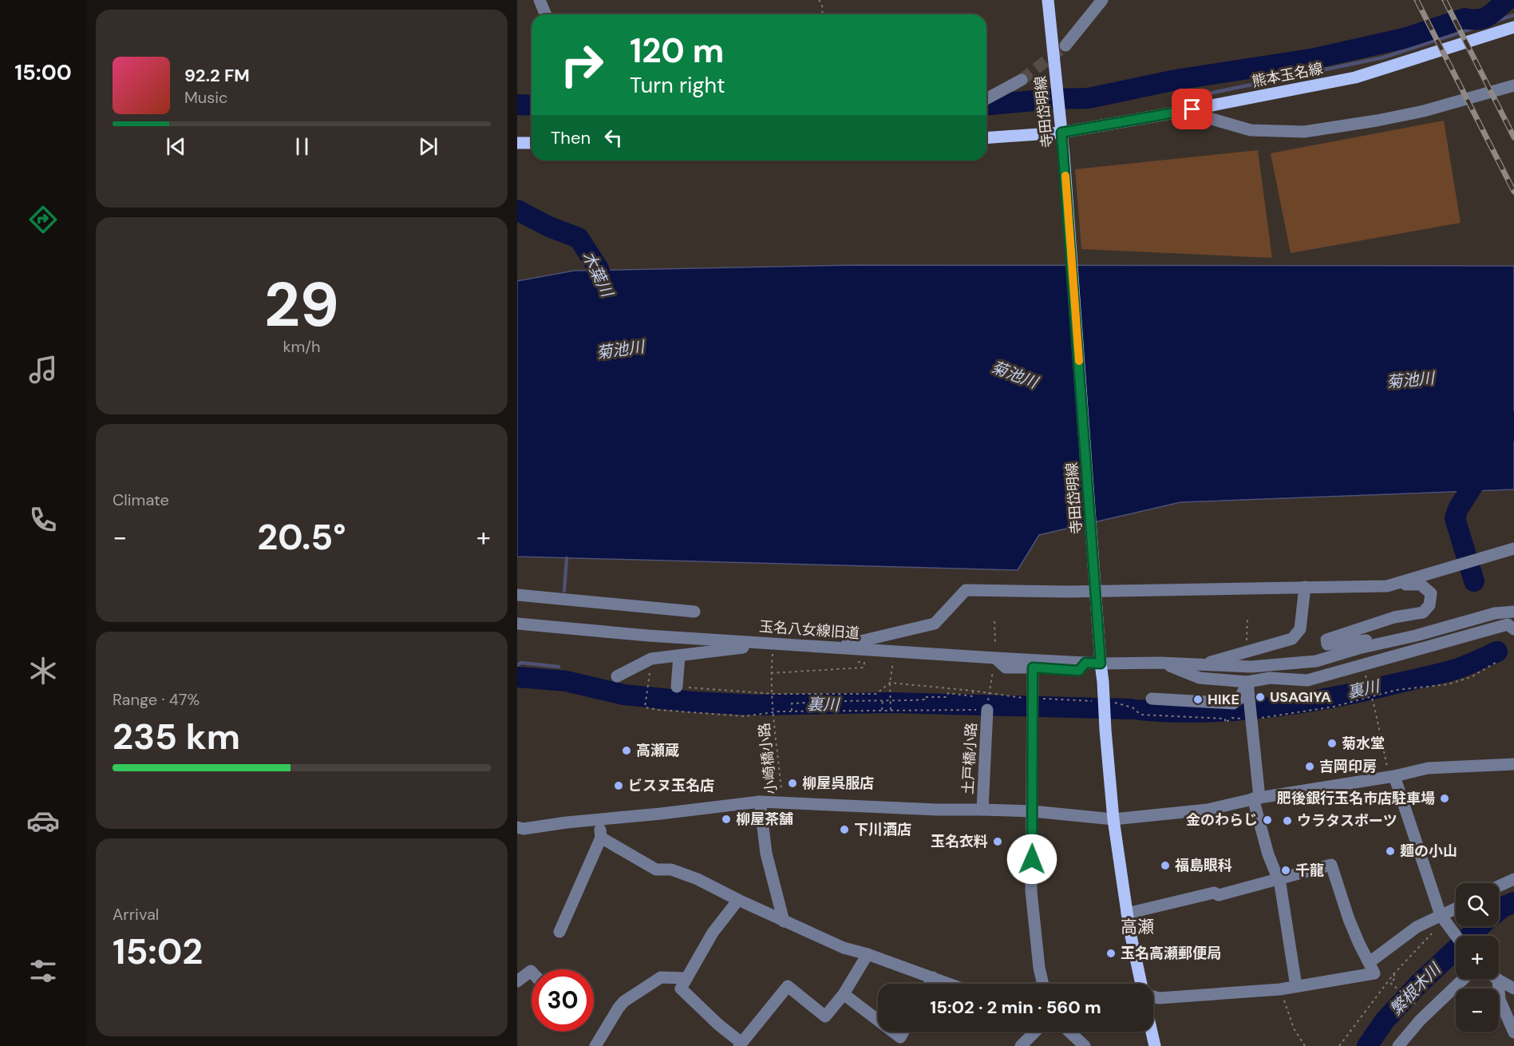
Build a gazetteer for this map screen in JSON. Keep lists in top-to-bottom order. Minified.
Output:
{"streets":{"main road":["熊本玉名線","寺田岱明線"],"street":["玉名八女線旧道","土戸橋小路"],"path":["小崎橋小路"]},"crossings":[["熊本玉名線","寺田岱明線"],["寺田岱明線","玉名八女線旧道"],["玉名八女線旧道","小崎橋小路"]],"districts":["高瀬"],"water":["木葉川","菊池川","裏川","繁根木川"],"places":["USAGIYA","HIKE","菊水堂","高瀬蔵","吉岡印房","柳屋呉服店","ビスヌ玉名店","肥後銀行玉名市店駐車場","柳屋茶舗","金のわらじ","ウラタスポーツ","下川酒店","玉名衣料","麺の小山","福島眼科","千龍","玉名高瀬郵便局"],"page":{"tabs":"15:00","turn":["120 m","Turn right"],"song":["92.2 FM","Music"],"then":"Then","tile":[["29","km/h"],"Climate",["Range · 47%","235 km"],["Arrival","15:02"]],"heat":["−","20.5°","+"],"map_buttons":["+","−"],"limit":"30","trip":"15:02 · 2 min · 560 m"}}
